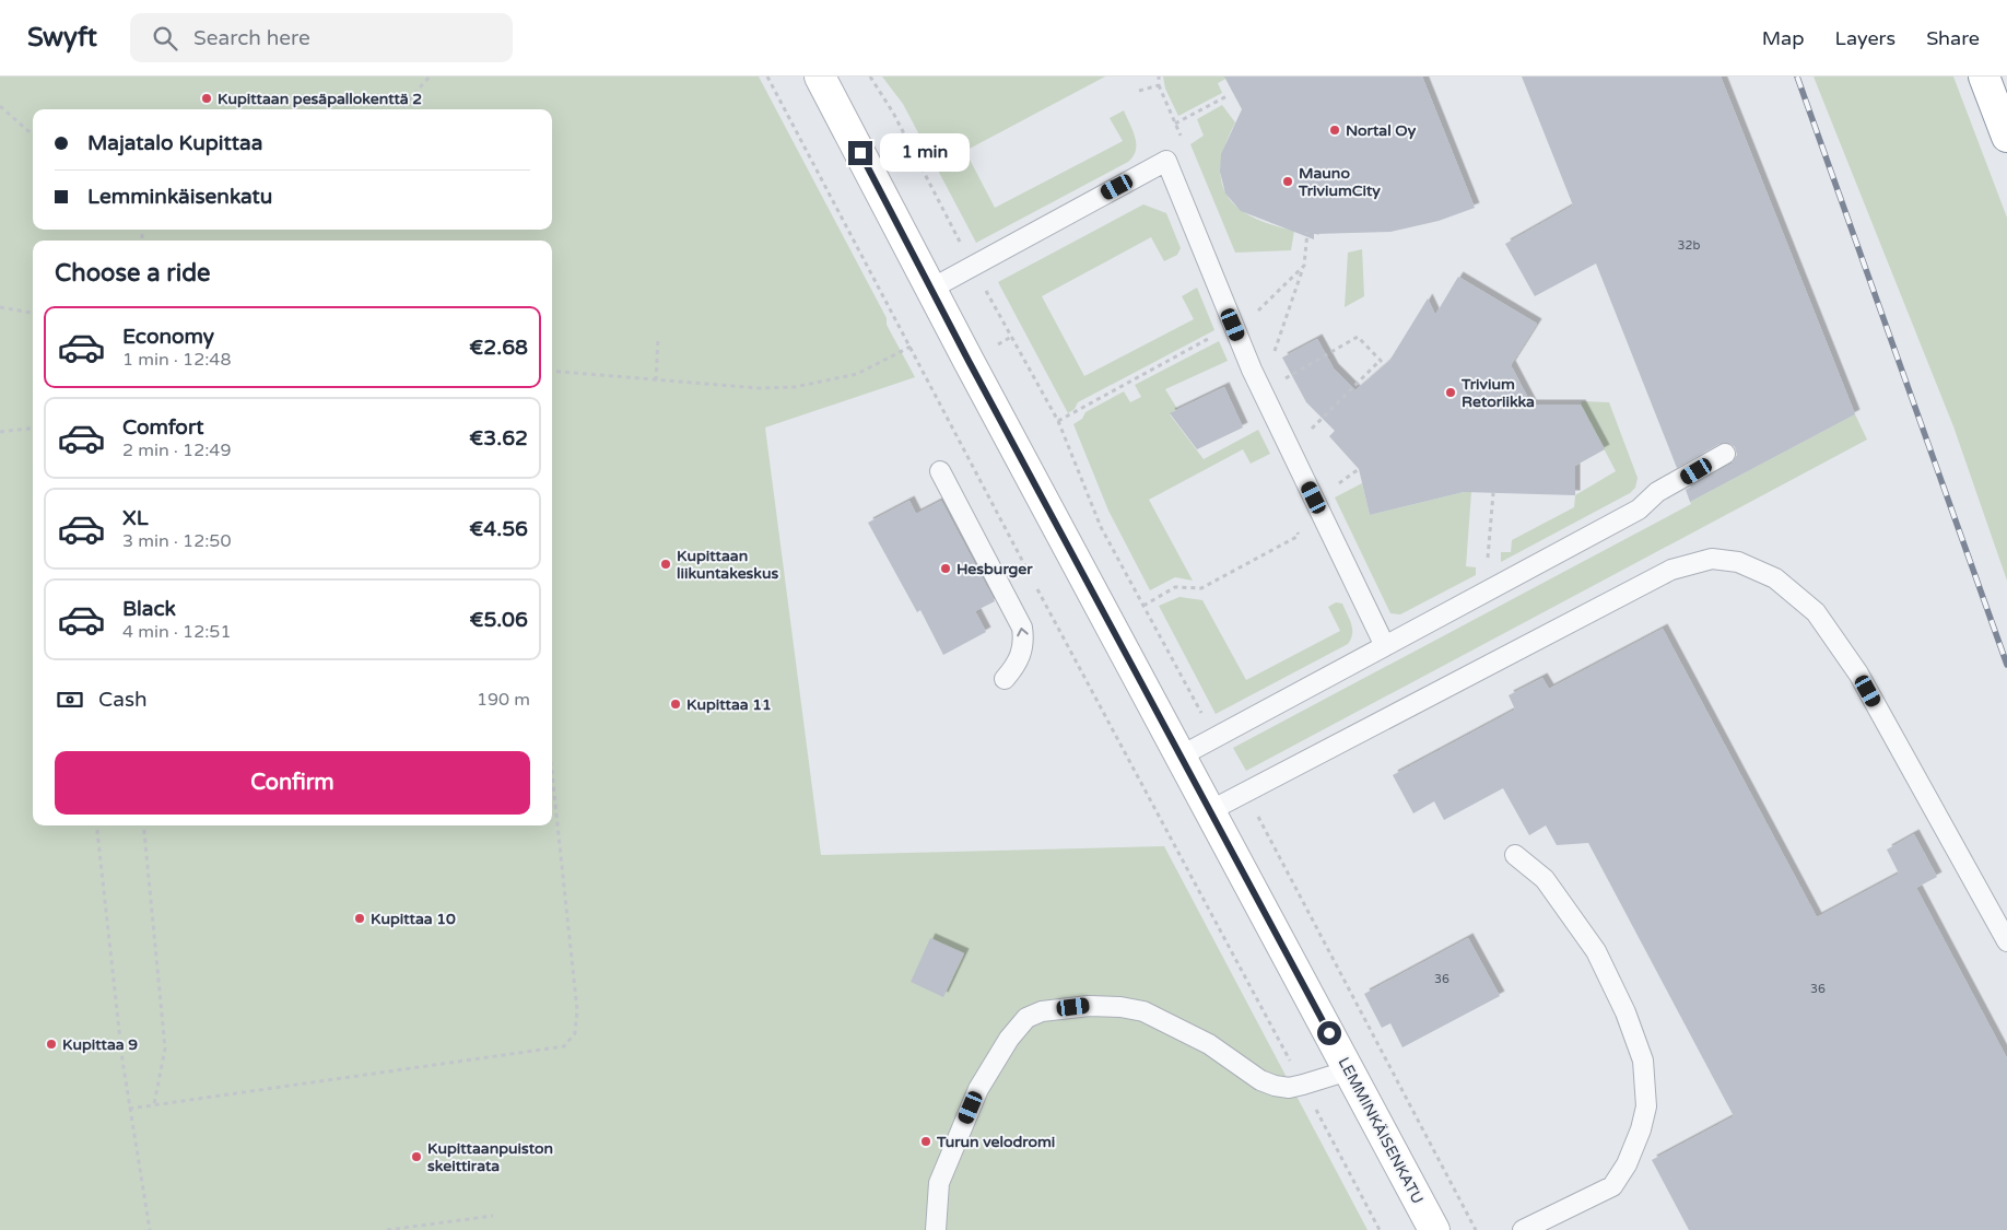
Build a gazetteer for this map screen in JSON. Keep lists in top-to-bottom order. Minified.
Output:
{"streets":{"main road":["LEMMINKÄISENKATU"]},"places":["Kupittaan pesäpallokenttä 2","Nortal Oy","Mauno TriviumCity","Trivium Retoriikka","Kupittaan liikuntakeskus","Hesburger","Kupittaa 11","Kupittaa 10","Kupittaa 9","Turun velodromi","Kupittaanpuiston skeittirata"],"house_numbers":["32b","36","36"],"page":{"header":"Swyft","search":"Search here","nav":["Map","Layers","Share"],"banner":["Majatalo Kupittaa","Lemminkäisenkatu"],"bubble":"1 min","heading":"Choose a ride","list":[{"name":"Economy","note":"1 min · 12:48","value":"€2.68"},{"name":"Comfort","note":"2 min · 12:49","value":"€3.62"},{"name":"XL","note":"3 min · 12:50","value":"€4.56"},{"name":"Black","note":"4 min · 12:51","value":"€5.06"}],"pay":["Cash","190 m"],"buttons":"Confirm"}}
